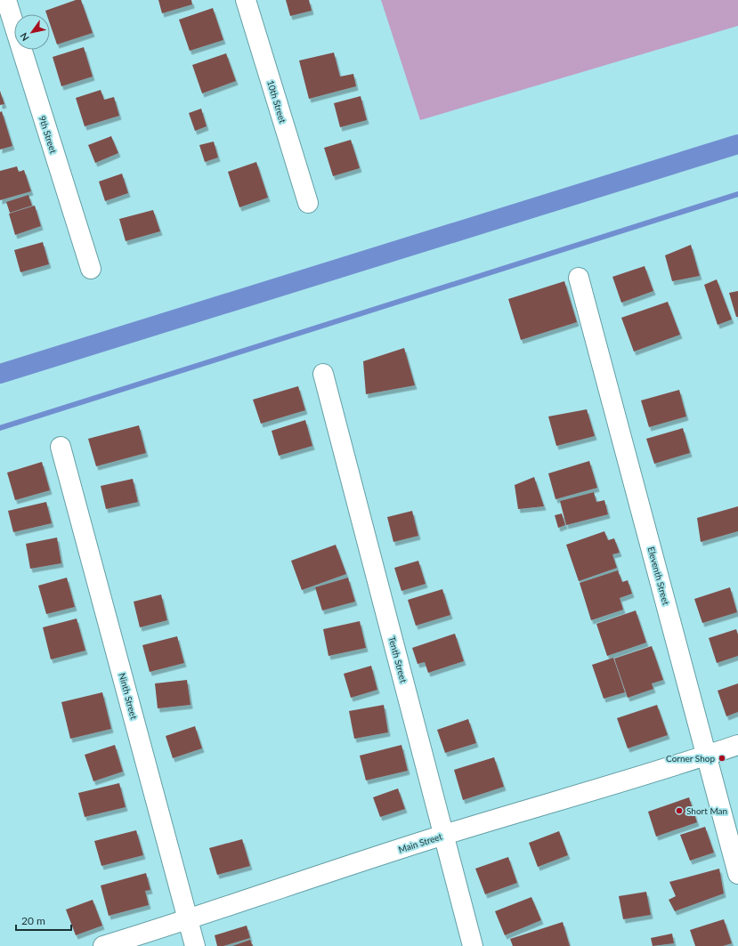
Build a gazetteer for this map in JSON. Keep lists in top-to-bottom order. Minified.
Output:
{"streets":{"street":["10th Street","9th Street","Eleventh Street","Tenth Street","Ninth Street","Main Street"]},"crossings":[["Eleventh Street","Main Street"],["Tenth Street","Main Street"],["Ninth Street","Main Street"]],"places":["Corner Shop","Short Man"],"scale_bar":"20 m","north":"bottom left"}
